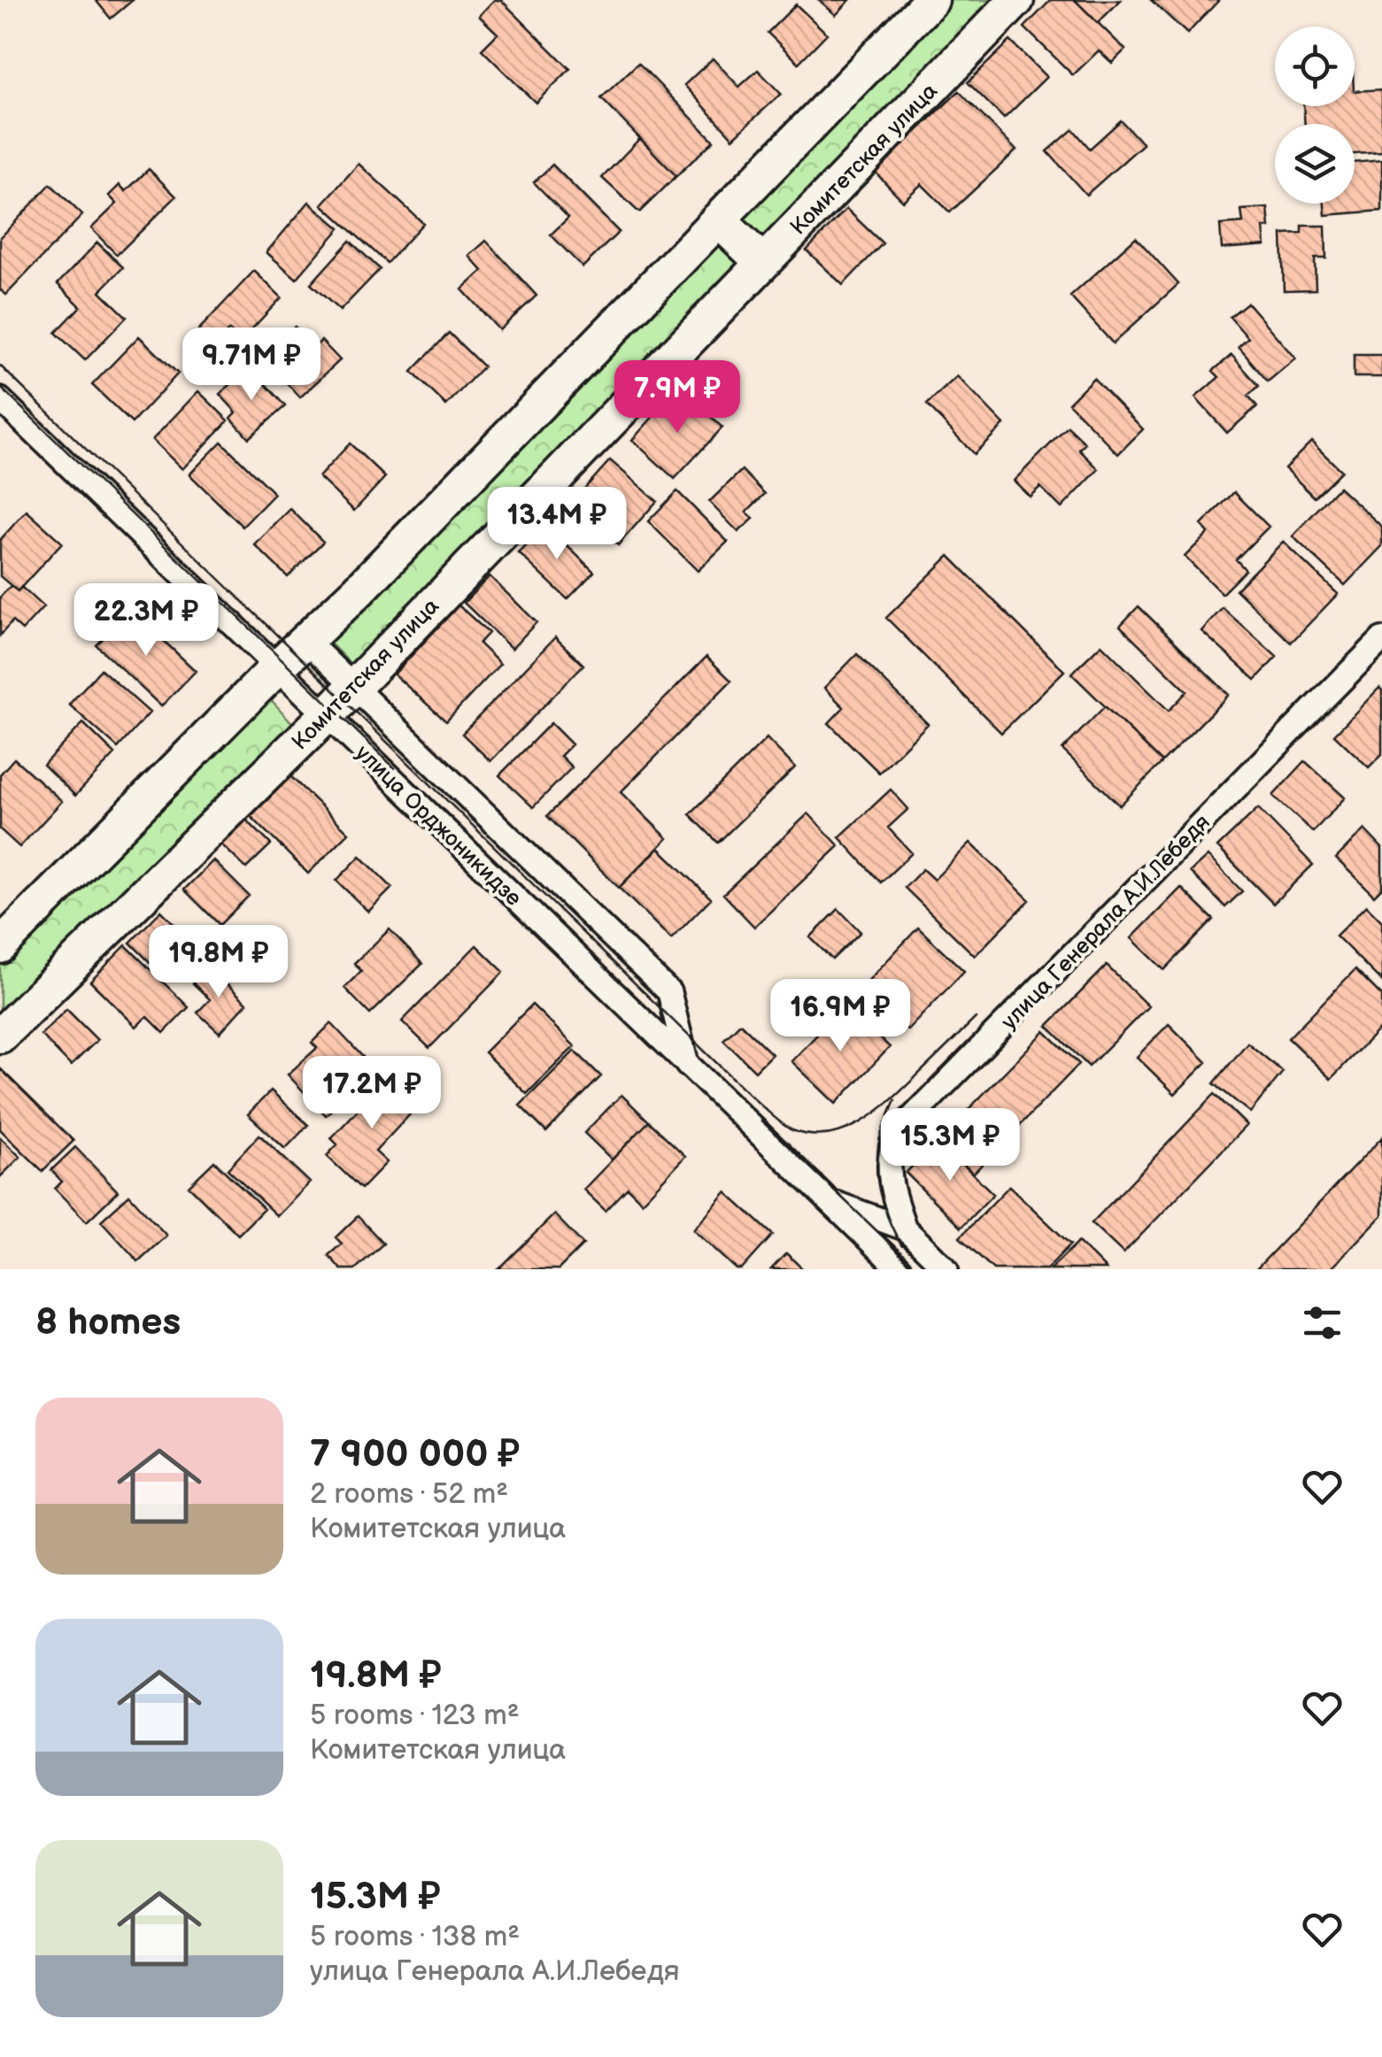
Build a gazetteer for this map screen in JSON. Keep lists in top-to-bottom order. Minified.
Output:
{"streets":{"street":["Комитетская улица","улица Орджоникидзе","улица Генерала А.И.Лебедя"]},"crossings":[["Комитетская улица","улица Орджоникидзе"],["улица Орджоникидзе","улица Генерала А.И.Лебедя"]],"page":{"price":["9.71M ₽","7.9M ₽","13.4M ₽","22.3M ₽","19.8M ₽","16.9M ₽","17.2M ₽","15.3M ₽"],"heading":"8 homes","list":[{"name":"7 900 000 ₽","note":"2 rooms · 52 m² · Комитетская улица"},{"name":"19.8M ₽","note":"5 rooms · 123 m² · Комитетская улица"},{"name":"15.3M ₽","note":"5 rooms · 138 m² · улица Генерала А.И.Лебедя"}]}}
